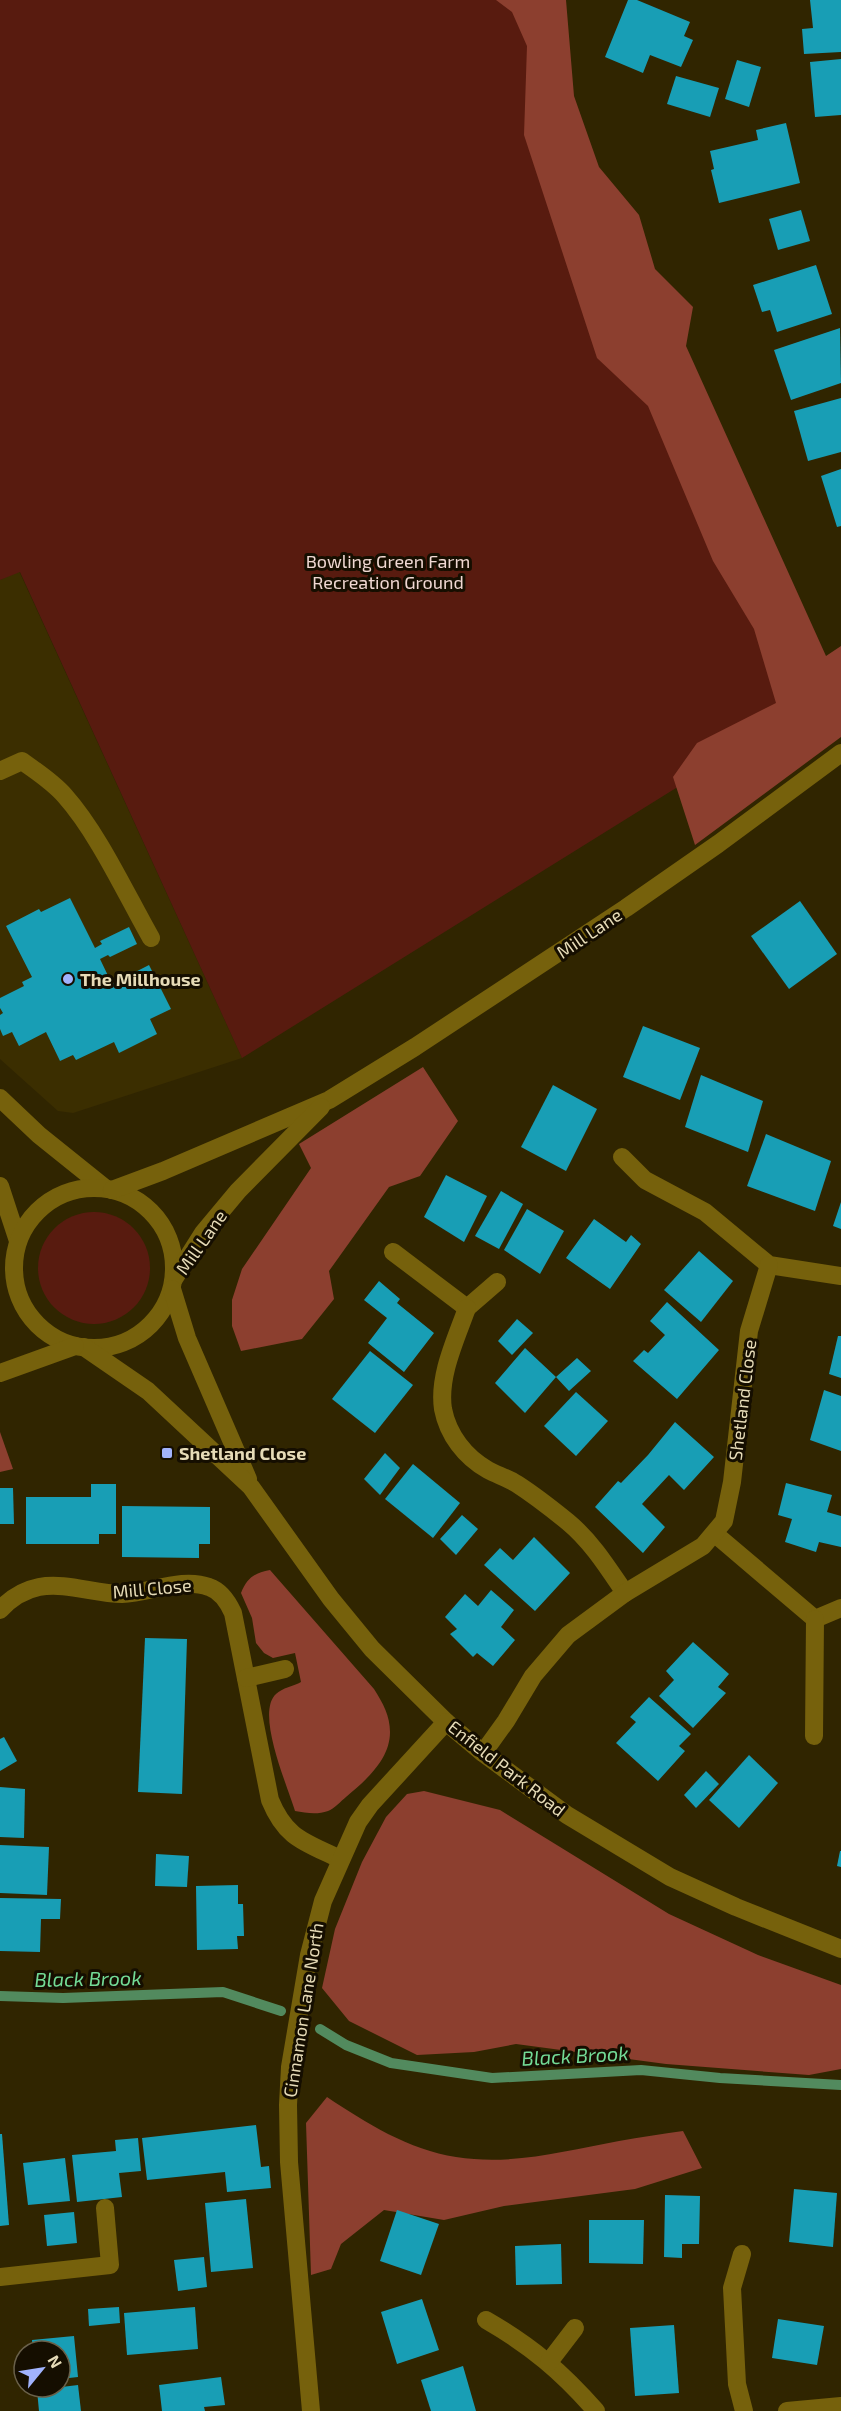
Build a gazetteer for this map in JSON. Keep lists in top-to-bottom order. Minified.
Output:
{"streets":{"street":["Mill Lane","Shetland Close","Mill Close","Enfield Park Road","Cinnamon Lane North"]},"crossings":[["Mill Lane","Enfield Park Road"],["Shetland Close","Enfield Park Road"],["Mill Close","Cinnamon Lane North"],["Enfield Park Road","Cinnamon Lane North"]],"water":["Black Brook"],"parks":["Bowling Green Farm Recreation Ground"],"places":{"other":["The Millhouse"],"transit":["Shetland Close"]},"north":"top right"}
